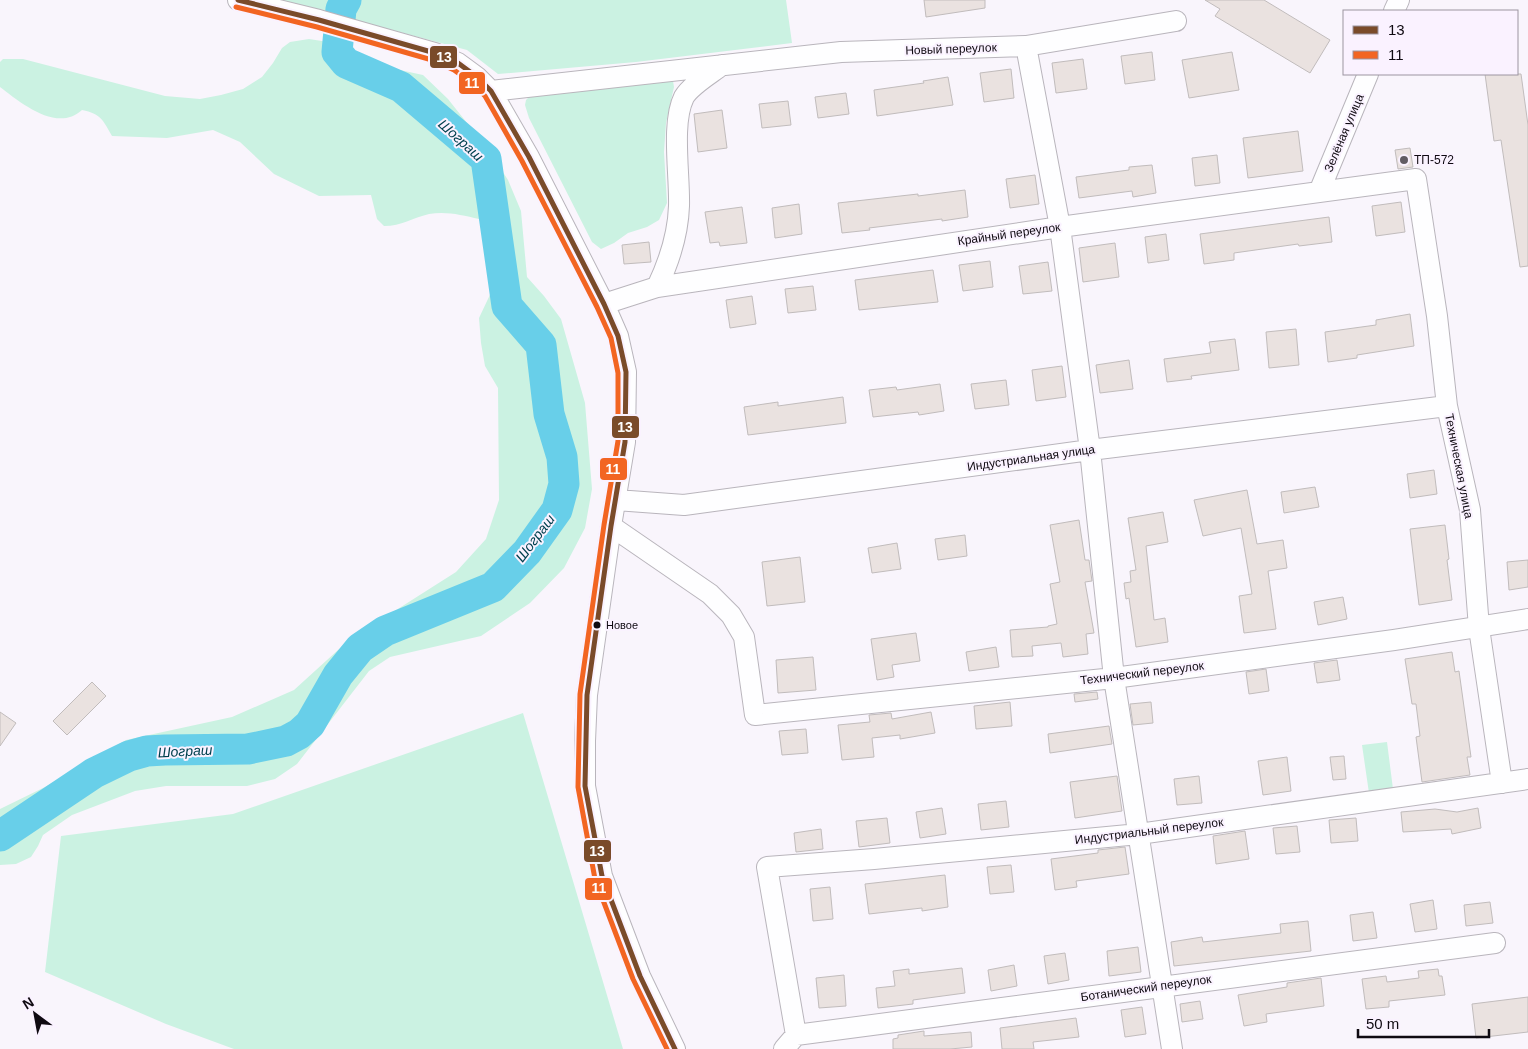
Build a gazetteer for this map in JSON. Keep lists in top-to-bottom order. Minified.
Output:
{"streets":{"street":["Новый переулок","Зелёная улица","Крайный переулок","Индустриальная улица","Техническая улица","Технический переулок","Индустриальный переулок","Ботанический переулок"]},"crossings":[["Зелёная улица","Крайный переулок"],["Крайный переулок","Техническая улица"],["Индустриальная улица","Техническая улица"],["Техническая улица","Технический переулок"],["Техническая улица","Индустриальный переулок"],["Индустриальный переулок","Ботанический переулок"]],"water":["Шограш"],"places":["ТП-572","Новое"],"lines":["transit line 13","transit line 11"],"legend":["13","11"],"scale_bar":"50 m","north":"top left"}
